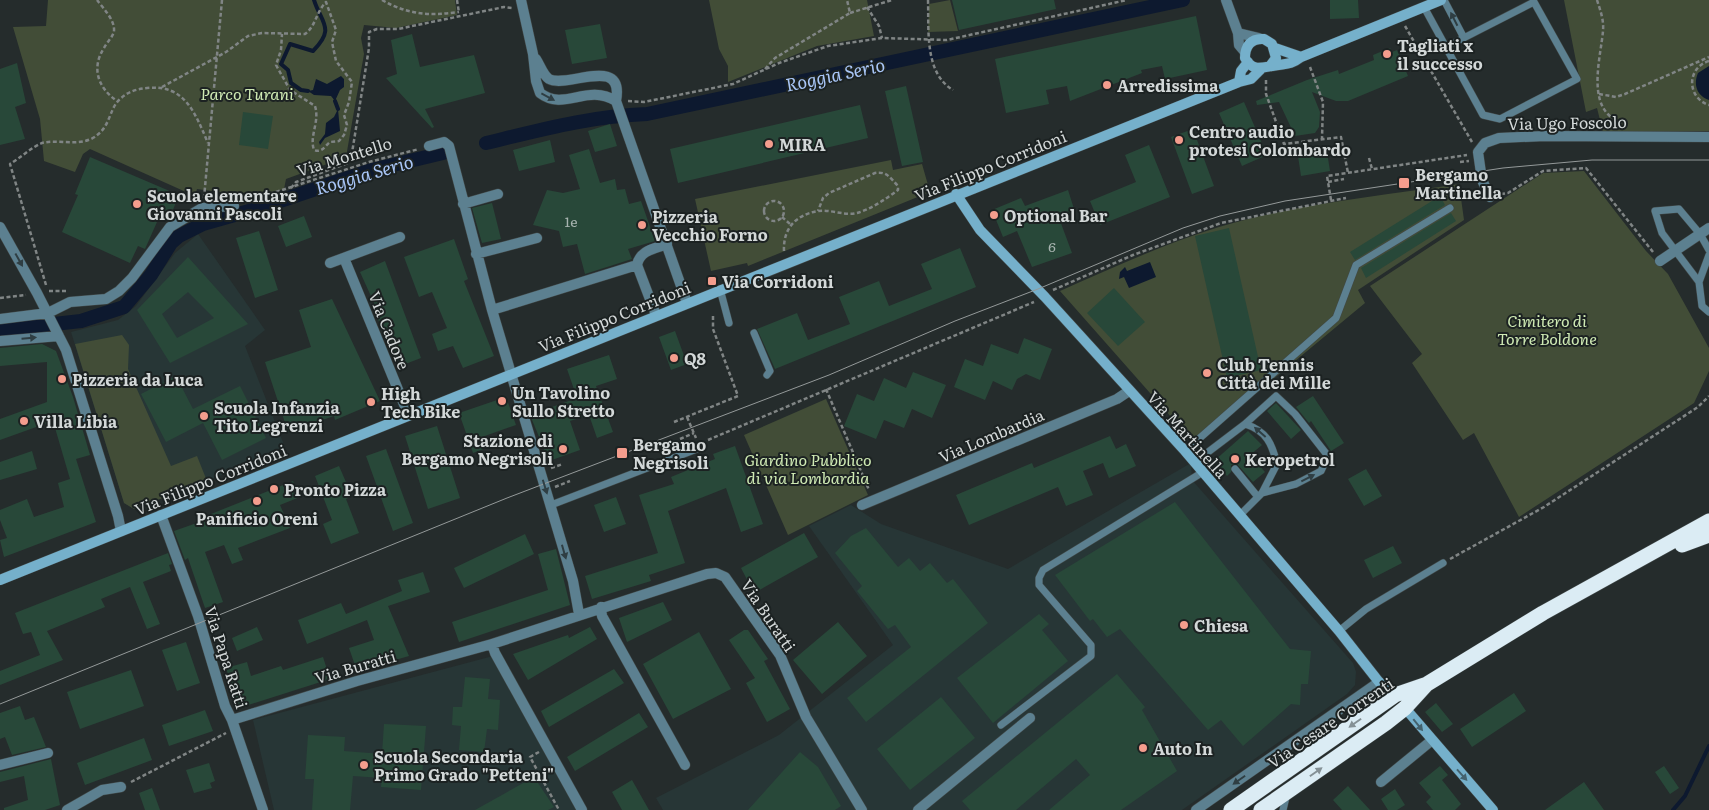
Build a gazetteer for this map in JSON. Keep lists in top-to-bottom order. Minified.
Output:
{"streets":{"highway":["Via Cesare Correnti"],"street":["Via Ugo Foscolo","Via Filippo Corridoni","Via Cadore","Via Martinella","Via Lombardia","Via Buratti","Via Papa Ratti"],"path":["Via Montello"]},"crossings":[["Via Filippo Corridoni","Via Cadore"],["Via Filippo Corridoni","Via Martinella"],["Via Filippo Corridoni","Via Papa Ratti"],["Via Martinella","Via Lombardia"],["Via Martinella","Via Cesare Correnti"],["Via Buratti","Via Papa Ratti"]],"water":["Roggia Serio"],"parks":["Parco Turani","Cimitero di Torre Boldone","Giardino Pubblico di via Lombardia"],"places":{"other":["Tagliati x il successo","Arredissima","Centro audio protesi Colombardo","MIRA","Scuola elementare Giovanni Pascoli","Optional Bar","Pizzeria Vecchio Forno","Q8","Club Tennis Città dei Mille","Pizzeria da Luca","Un Tavolino Sullo Stretto","High Tech Bike","Scuola Infanzia Tito Legrenzi","Villa Libia","Stazione di Bergamo Negrisoli","Keropetrol","Pronto Pizza","Panificio Oreni","Chiesa","Auto In","Scuola Secondaria Primo Grado \"Petteni\""],"transit":["Bergamo Martinella","Via Corridoni","Bergamo Negrisoli"]},"house_numbers":["1e","6"]}
